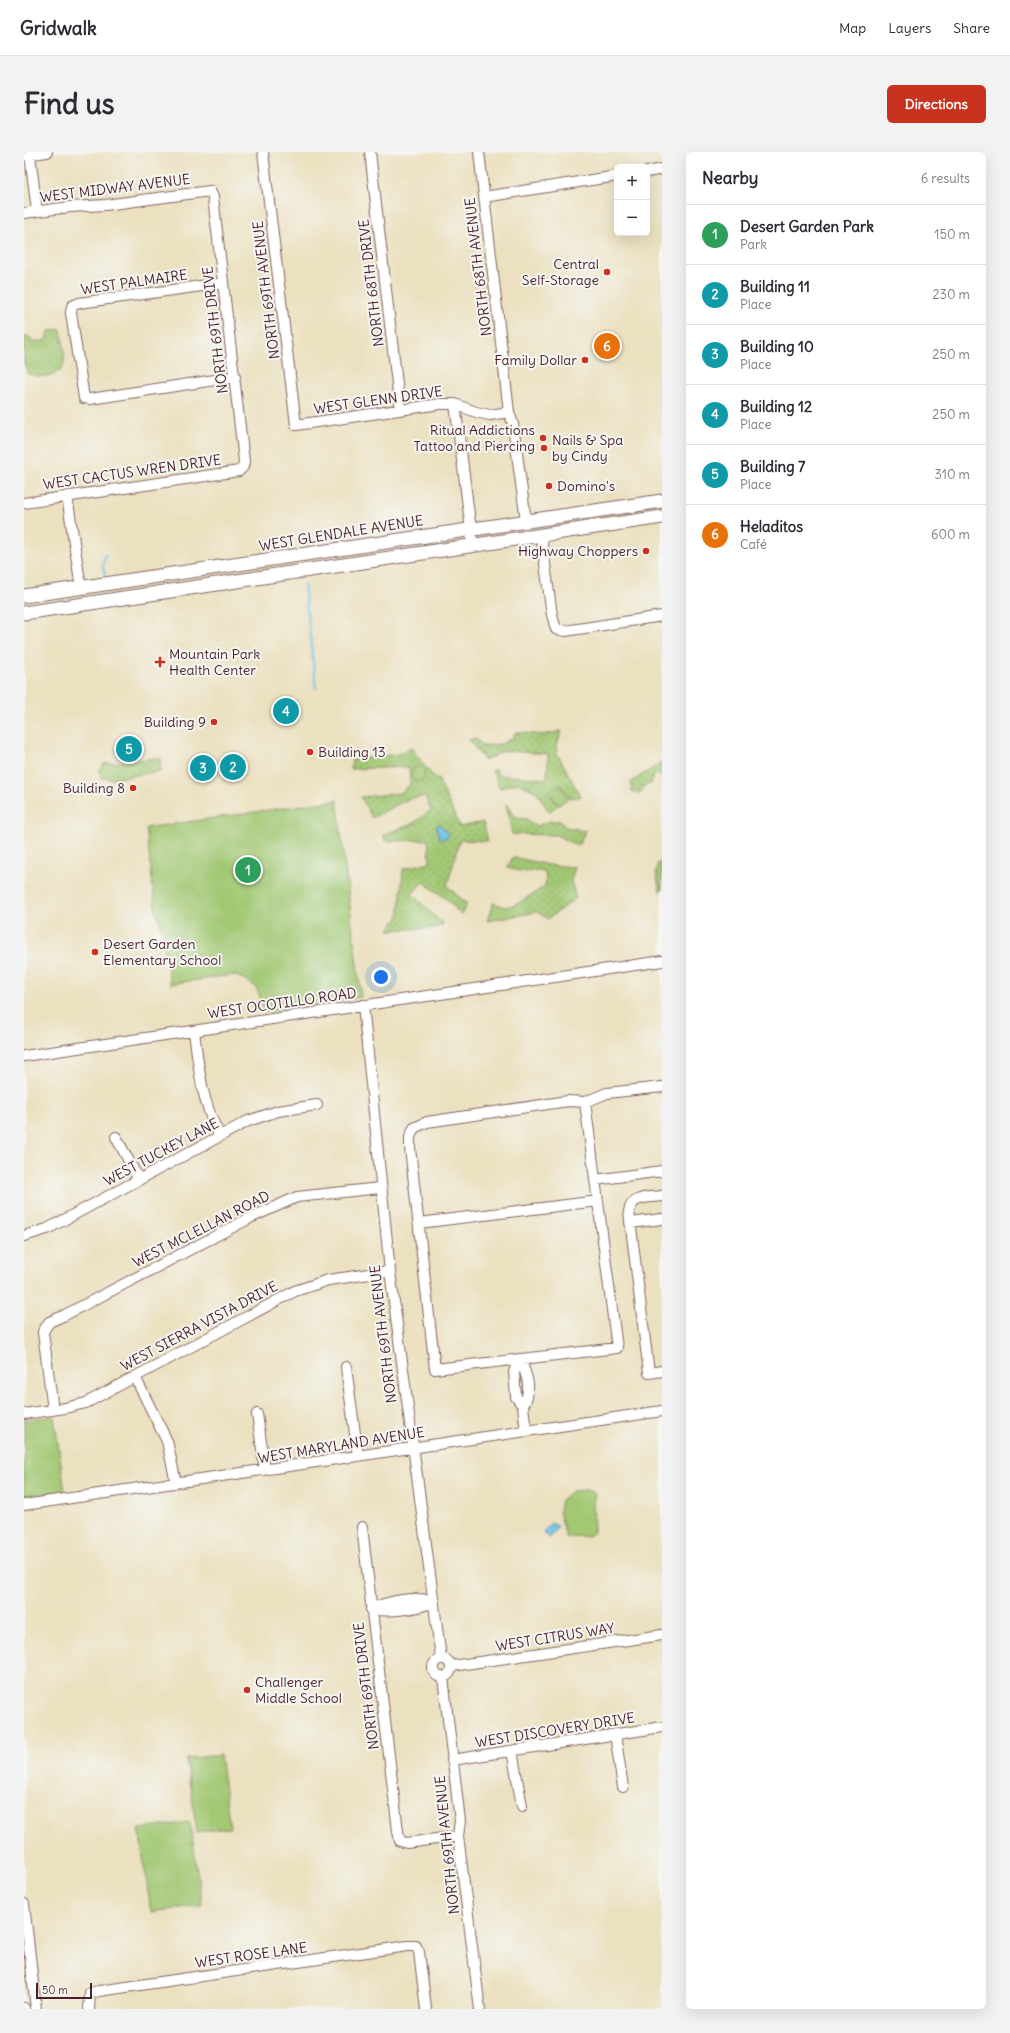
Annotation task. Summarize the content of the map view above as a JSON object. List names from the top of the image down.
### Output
{
  "streets": {
    "main road": ["WEST GLENDALE AVENUE"],
    "street": [
      "WEST MIDWAY AVENUE",
      "NORTH 68TH AVENUE",
      "WEST PALMAIRE",
      "NORTH 68TH DRIVE",
      "NORTH 69TH AVENUE",
      "NORTH 69TH DRIVE",
      "WEST GLENN DRIVE",
      "WEST CACTUS WREN DRIVE",
      "WEST OCOTILLO ROAD",
      "WEST TUCKEY LANE",
      "WEST MCLELLAN ROAD",
      "WEST SIERRA VISTA DRIVE",
      "WEST MARYLAND AVENUE",
      "WEST CITRUS WAY",
      "WEST DISCOVERY DRIVE",
      "WEST ROSE LANE"
    ]
  },
  "crossings": [
    ["WEST MIDWAY AVENUE", "NORTH 69TH DRIVE"],
    ["NORTH 68TH AVENUE", "WEST GLENN DRIVE"],
    ["NORTH 68TH AVENUE", "WEST GLENDALE AVENUE"],
    ["WEST PALMAIRE", "NORTH 69TH DRIVE"],
    ["NORTH 68TH DRIVE", "WEST GLENN DRIVE"],
    ["NORTH 69TH AVENUE", "NORTH 69TH DRIVE"],
    ["NORTH 69TH AVENUE", "WEST GLENN DRIVE"],
    ["NORTH 69TH AVENUE", "WEST OCOTILLO ROAD"],
    ["NORTH 69TH AVENUE", "WEST MCLELLAN ROAD"],
    ["NORTH 69TH AVENUE", "WEST SIERRA VISTA DRIVE"],
    ["NORTH 69TH AVENUE", "WEST MARYLAND AVENUE"],
    ["NORTH 69TH AVENUE", "WEST CITRUS WAY"],
    ["NORTH 69TH AVENUE", "WEST DISCOVERY DRIVE"],
    ["NORTH 69TH DRIVE", "WEST CACTUS WREN DRIVE"],
    ["WEST MCLELLAN ROAD", "WEST SIERRA VISTA DRIVE"]
  ],
  "places": {
    "other": [
      "Central Self-Storage",
      "Family Dollar",
      "Ritual Addictions Tattoo and Piercing",
      "Nails & Spa by Cindy",
      "Domino's",
      "Highway Choppers",
      "Building 9",
      "Building 13",
      "Building 8",
      "Desert Garden Elementary School",
      "Challenger Middle School"
    ],
    "health": ["Mountain Park Health Center"]
  },
  "scale_bar": "50 m",
  "page": {
    "header": "Gridwalk",
    "nav": ["Map", "Layers", "Share"],
    "buttons": "Directions",
    "title": "Find us",
    "heading": ["Nearby", "6 results"],
    "map_buttons": ["+", "−"],
    "list": [
      {
        "mark": "1",
        "name": "Desert Garden Park",
        "note": "Park",
        "value": "150 m"
      },
      {
        "mark": "2",
        "name": "Building 11",
        "note": "Place",
        "value": "230 m"
      },
      {
        "mark": "3",
        "name": "Building 10",
        "note": "Place",
        "value": "250 m"
      },
      {
        "mark": "4",
        "name": "Building 12",
        "note": "Place",
        "value": "250 m"
      },
      {
        "mark": "5",
        "name": "Building 7",
        "note": "Place",
        "value": "310 m"
      },
      {
        "mark": "6",
        "name": "Heladitos",
        "note": "Café",
        "value": "600 m"
      }
    ],
    "pins": [
      "6",
      "4",
      "5",
      "2",
      "3",
      "1"
    ],
    "scale": "50 m"
  }
}
